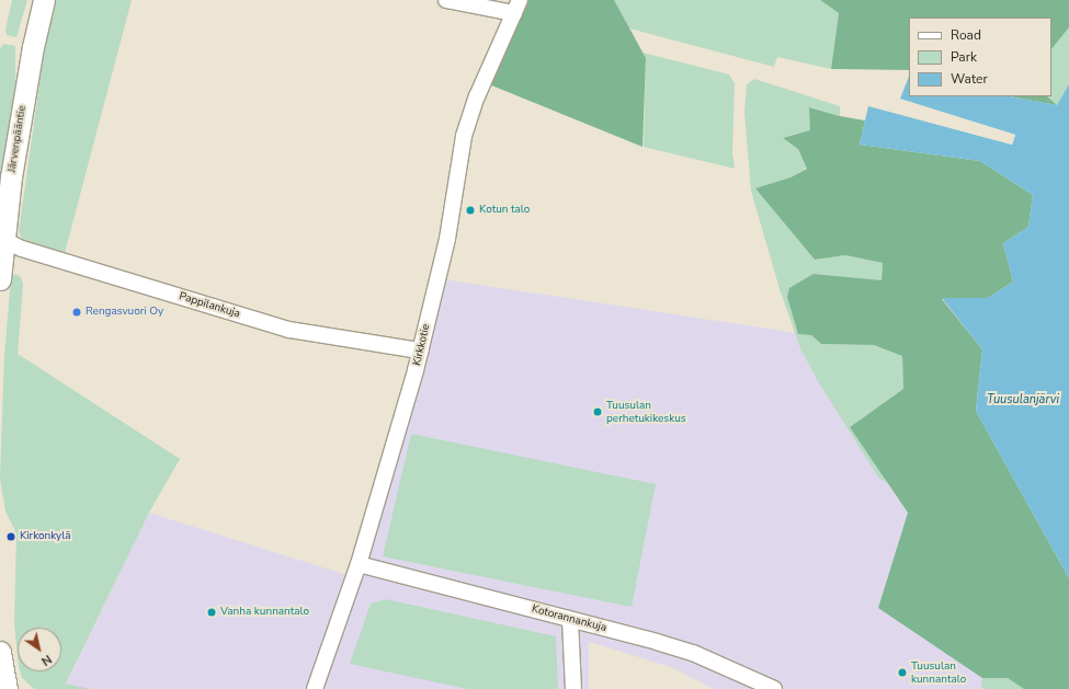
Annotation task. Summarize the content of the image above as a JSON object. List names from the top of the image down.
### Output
{
  "streets": {
    "main road": ["Järvenpääntie"],
    "street": ["Pappilankuja", "Kirkkotie", "Kotorannankuja"]
  },
  "crossings": [
    ["Järvenpääntie", "Pappilankuja"],
    ["Pappilankuja", "Kirkkotie"],
    ["Kirkkotie", "Kotorannankuja"]
  ],
  "water": ["Tuusulanjärvi"],
  "places": [
    "Kotun talo",
    "Rengasvuori Oy",
    "Tuusulan perhetukikeskus",
    "Kirkonkylä",
    "Vanha kunnantalo",
    "Tuusulan kunnantalo"
  ],
  "legend": ["Road", "Park", "Water"],
  "north": "bottom right"
}
